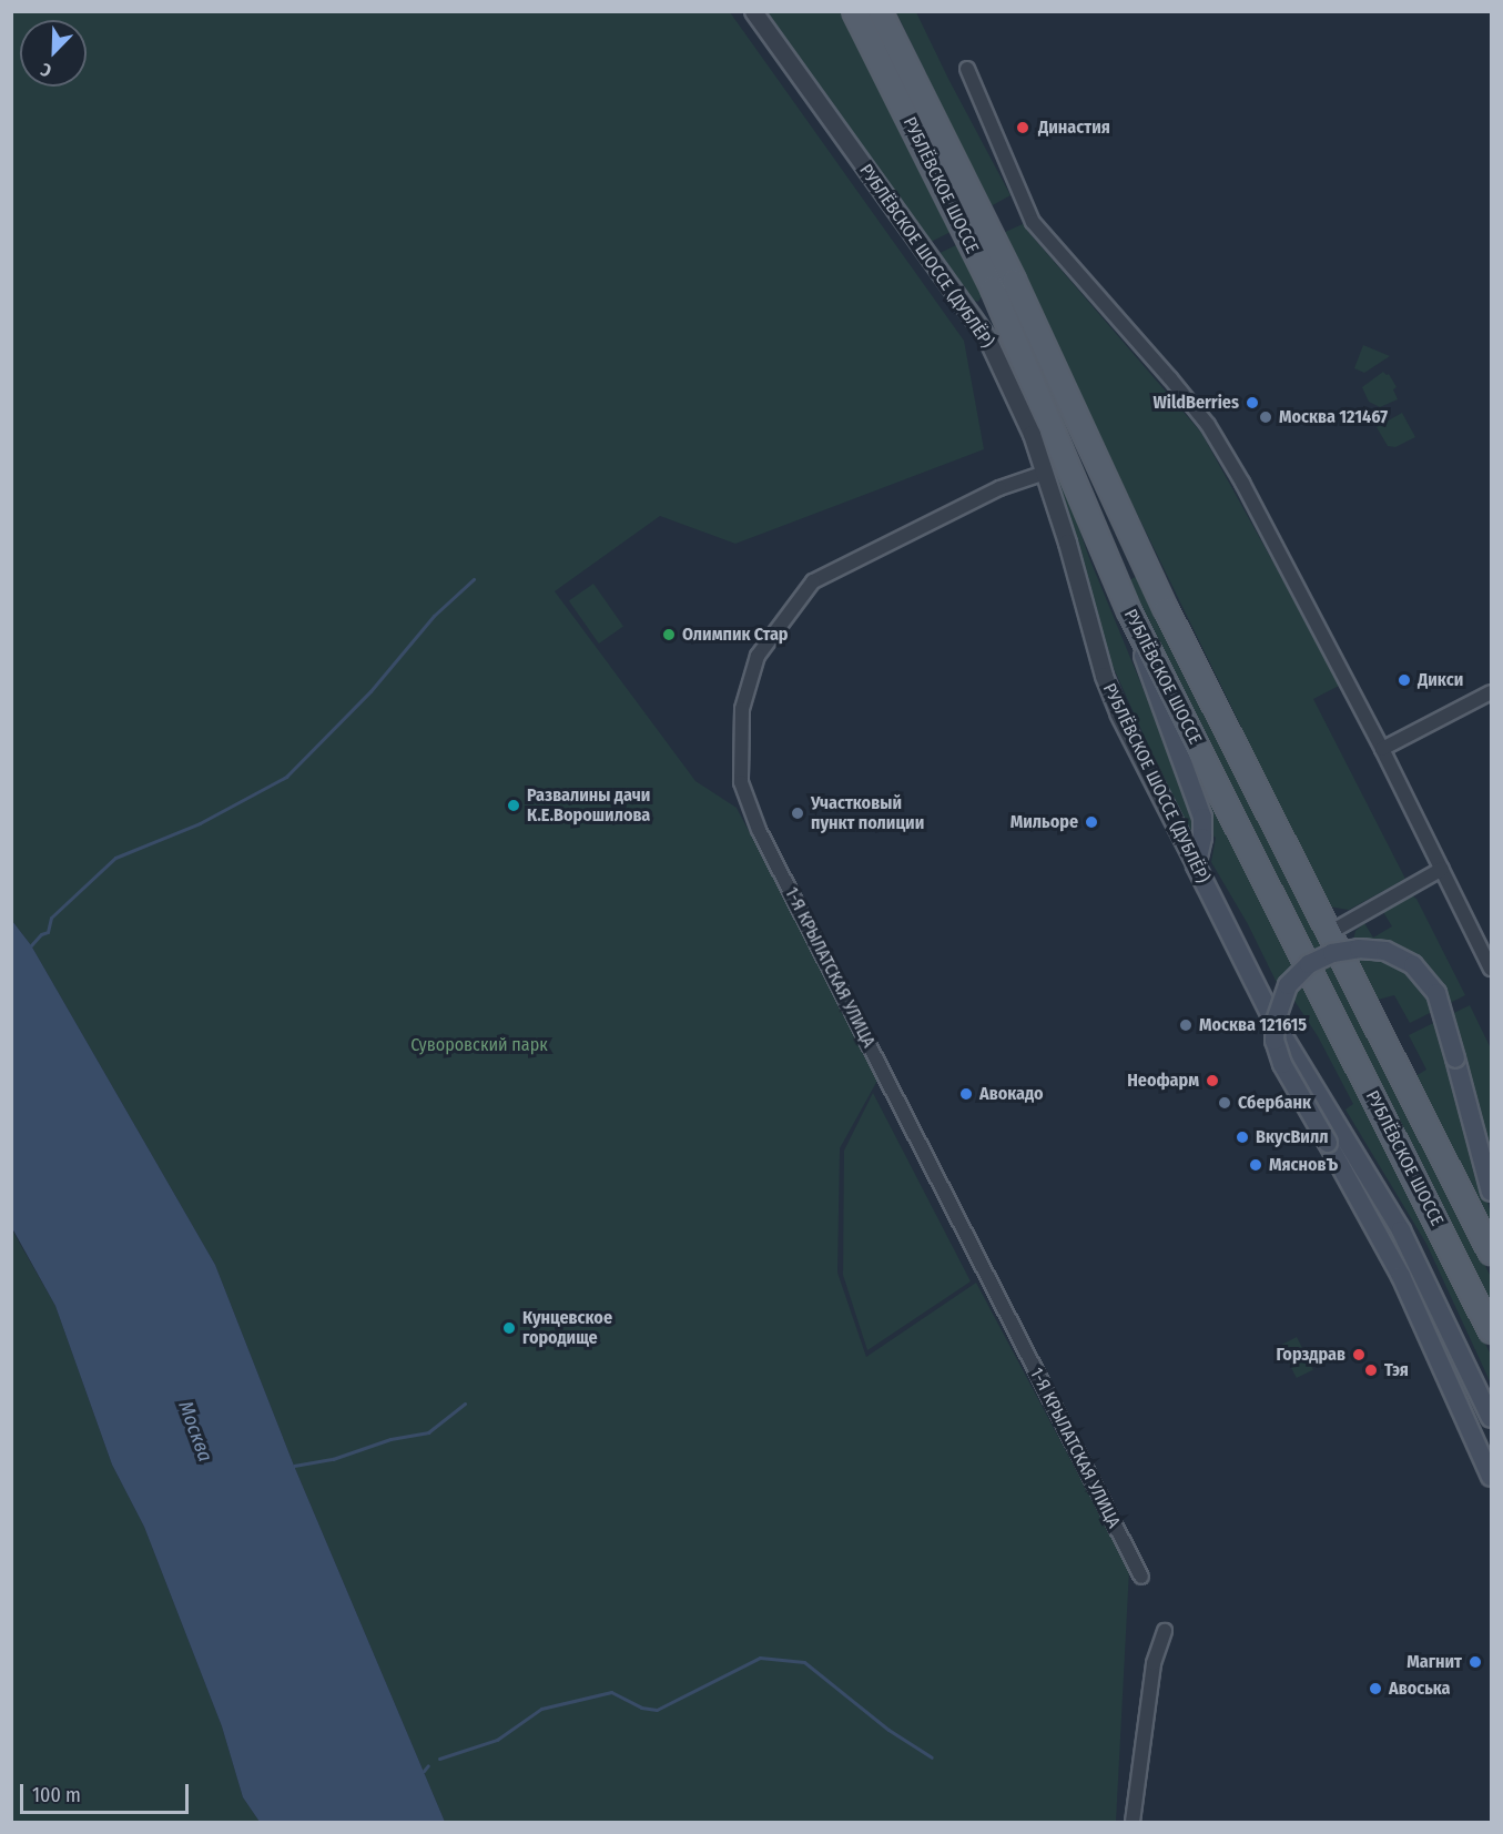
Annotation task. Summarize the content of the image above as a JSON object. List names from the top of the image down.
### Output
{
  "streets": {
    "main road": ["РУБЛЁВСКОЕ ШОССЕ", "РУБЛЁВСКОЕ ШОССЕ (ДУБЛЁР)"],
    "street": ["1-Я КРЫЛАТСКАЯ УЛИЦА"]
  },
  "crossings": [
    ["РУБЛЁВСКОЕ ШОССЕ (ДУБЛЁР)", "1-Я КРЫЛАТСКАЯ УЛИЦА"]
  ],
  "water": ["Москва"],
  "parks": ["Суворовский парк"],
  "places": [
    "Династия",
    "WildBerries",
    "Москва 121467",
    "Олимпик Стар",
    "Дикси",
    "Развалины дачи К.Е.Ворошилова",
    "Участковый пункт полиции",
    "Мильоре",
    "Москва 121615",
    "Неофарм",
    "Авокадо",
    "Сбербанк",
    "ВкусВилл",
    "МясновЪ",
    "Кунцевское городище",
    "Горздрав",
    "Тэя",
    "Магнит",
    "Авоська"
  ],
  "scale_bar": "100 m",
  "north": "bottom left"
}
